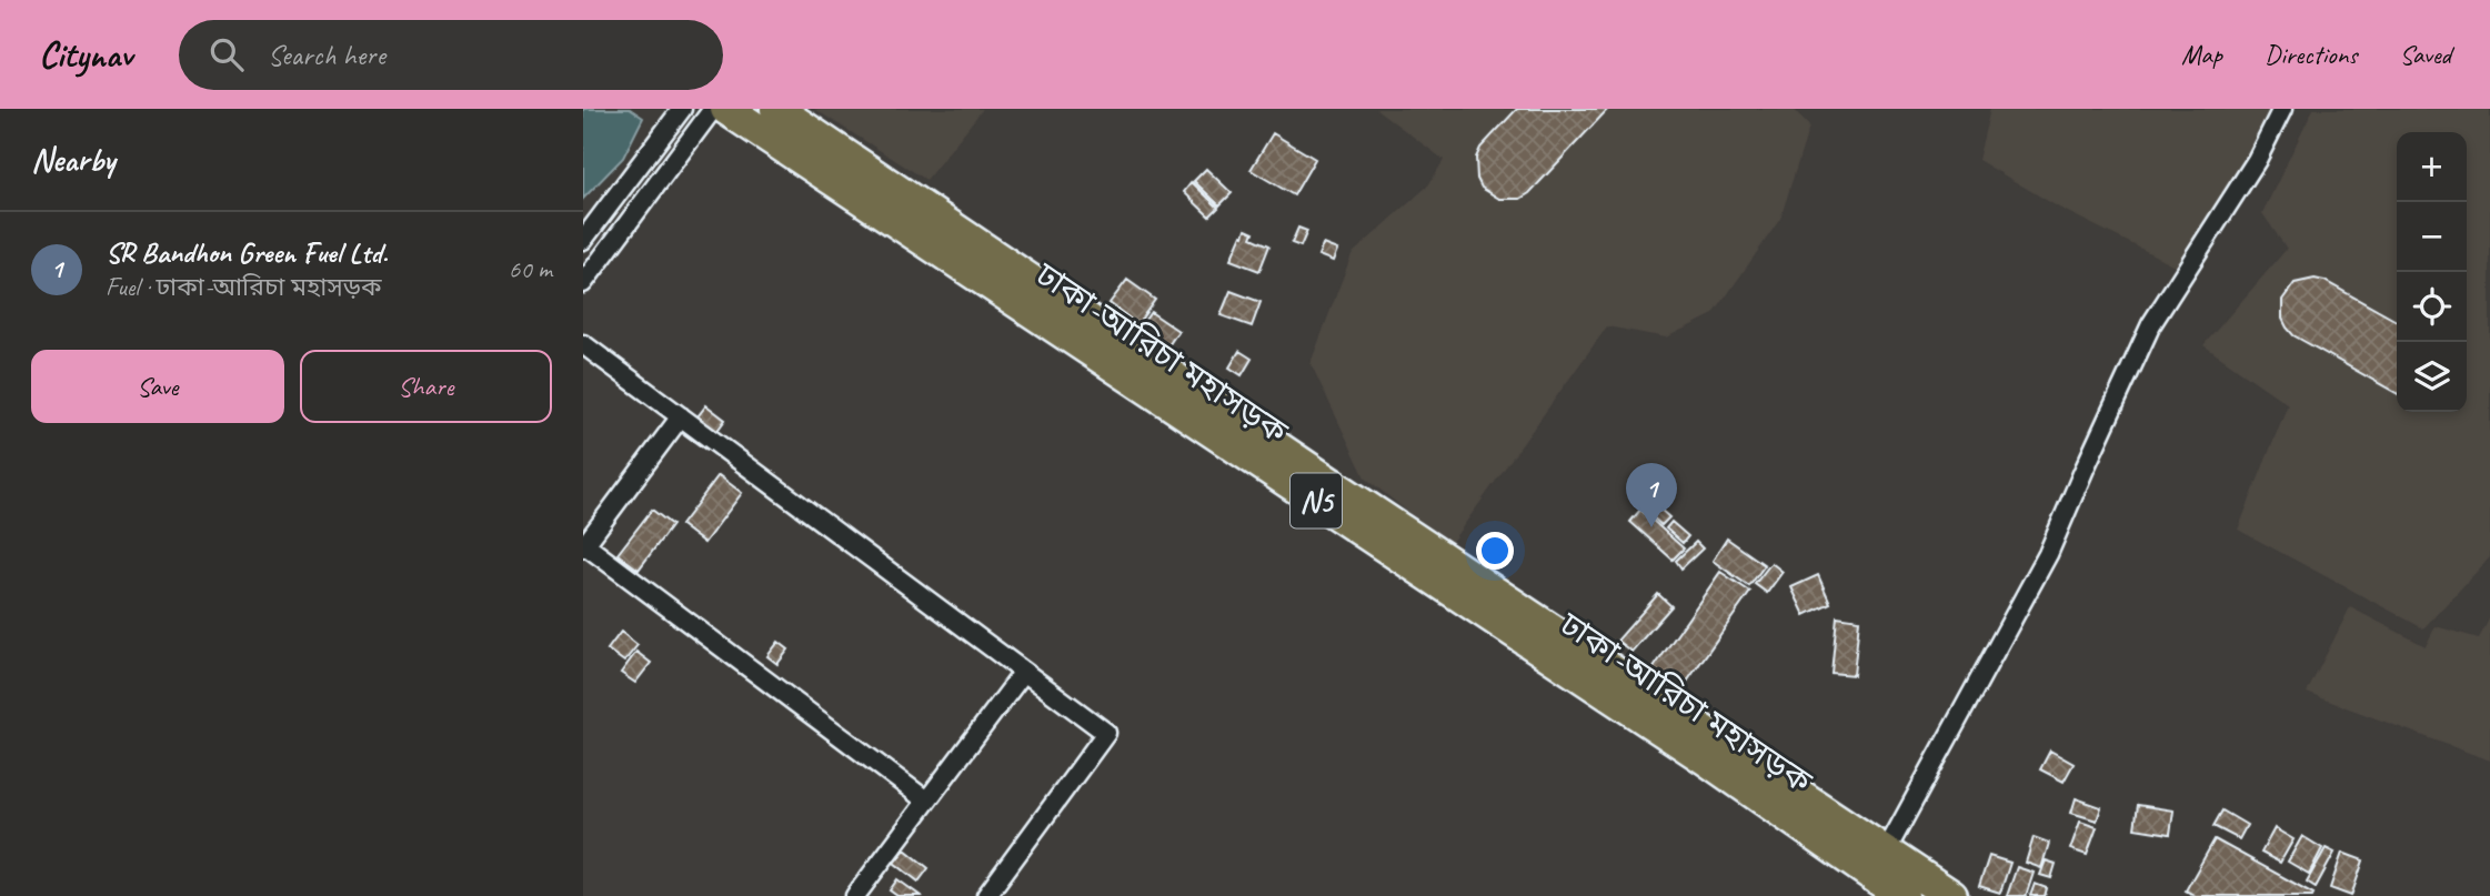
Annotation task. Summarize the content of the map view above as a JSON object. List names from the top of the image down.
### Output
{
  "streets": {
    "highway": ["ঢাকা-আরিচা মহাসড়ক", "N5"]
  },
  "page": {
    "header": "Citynav",
    "search": "Search here",
    "nav": ["Map", "Directions", "Saved"],
    "heading": "Nearby",
    "map_buttons": ["+", "−"],
    "list": [
      {
        "mark": "1",
        "name": "SR Bandhon Green Fuel Ltd.",
        "note": "Fuel · ঢাকা-আরিচা মহাসড়ক",
        "value": "60 m"
      }
    ],
    "buttons": ["Save", "Share"],
    "pins": "1"
  }
}
